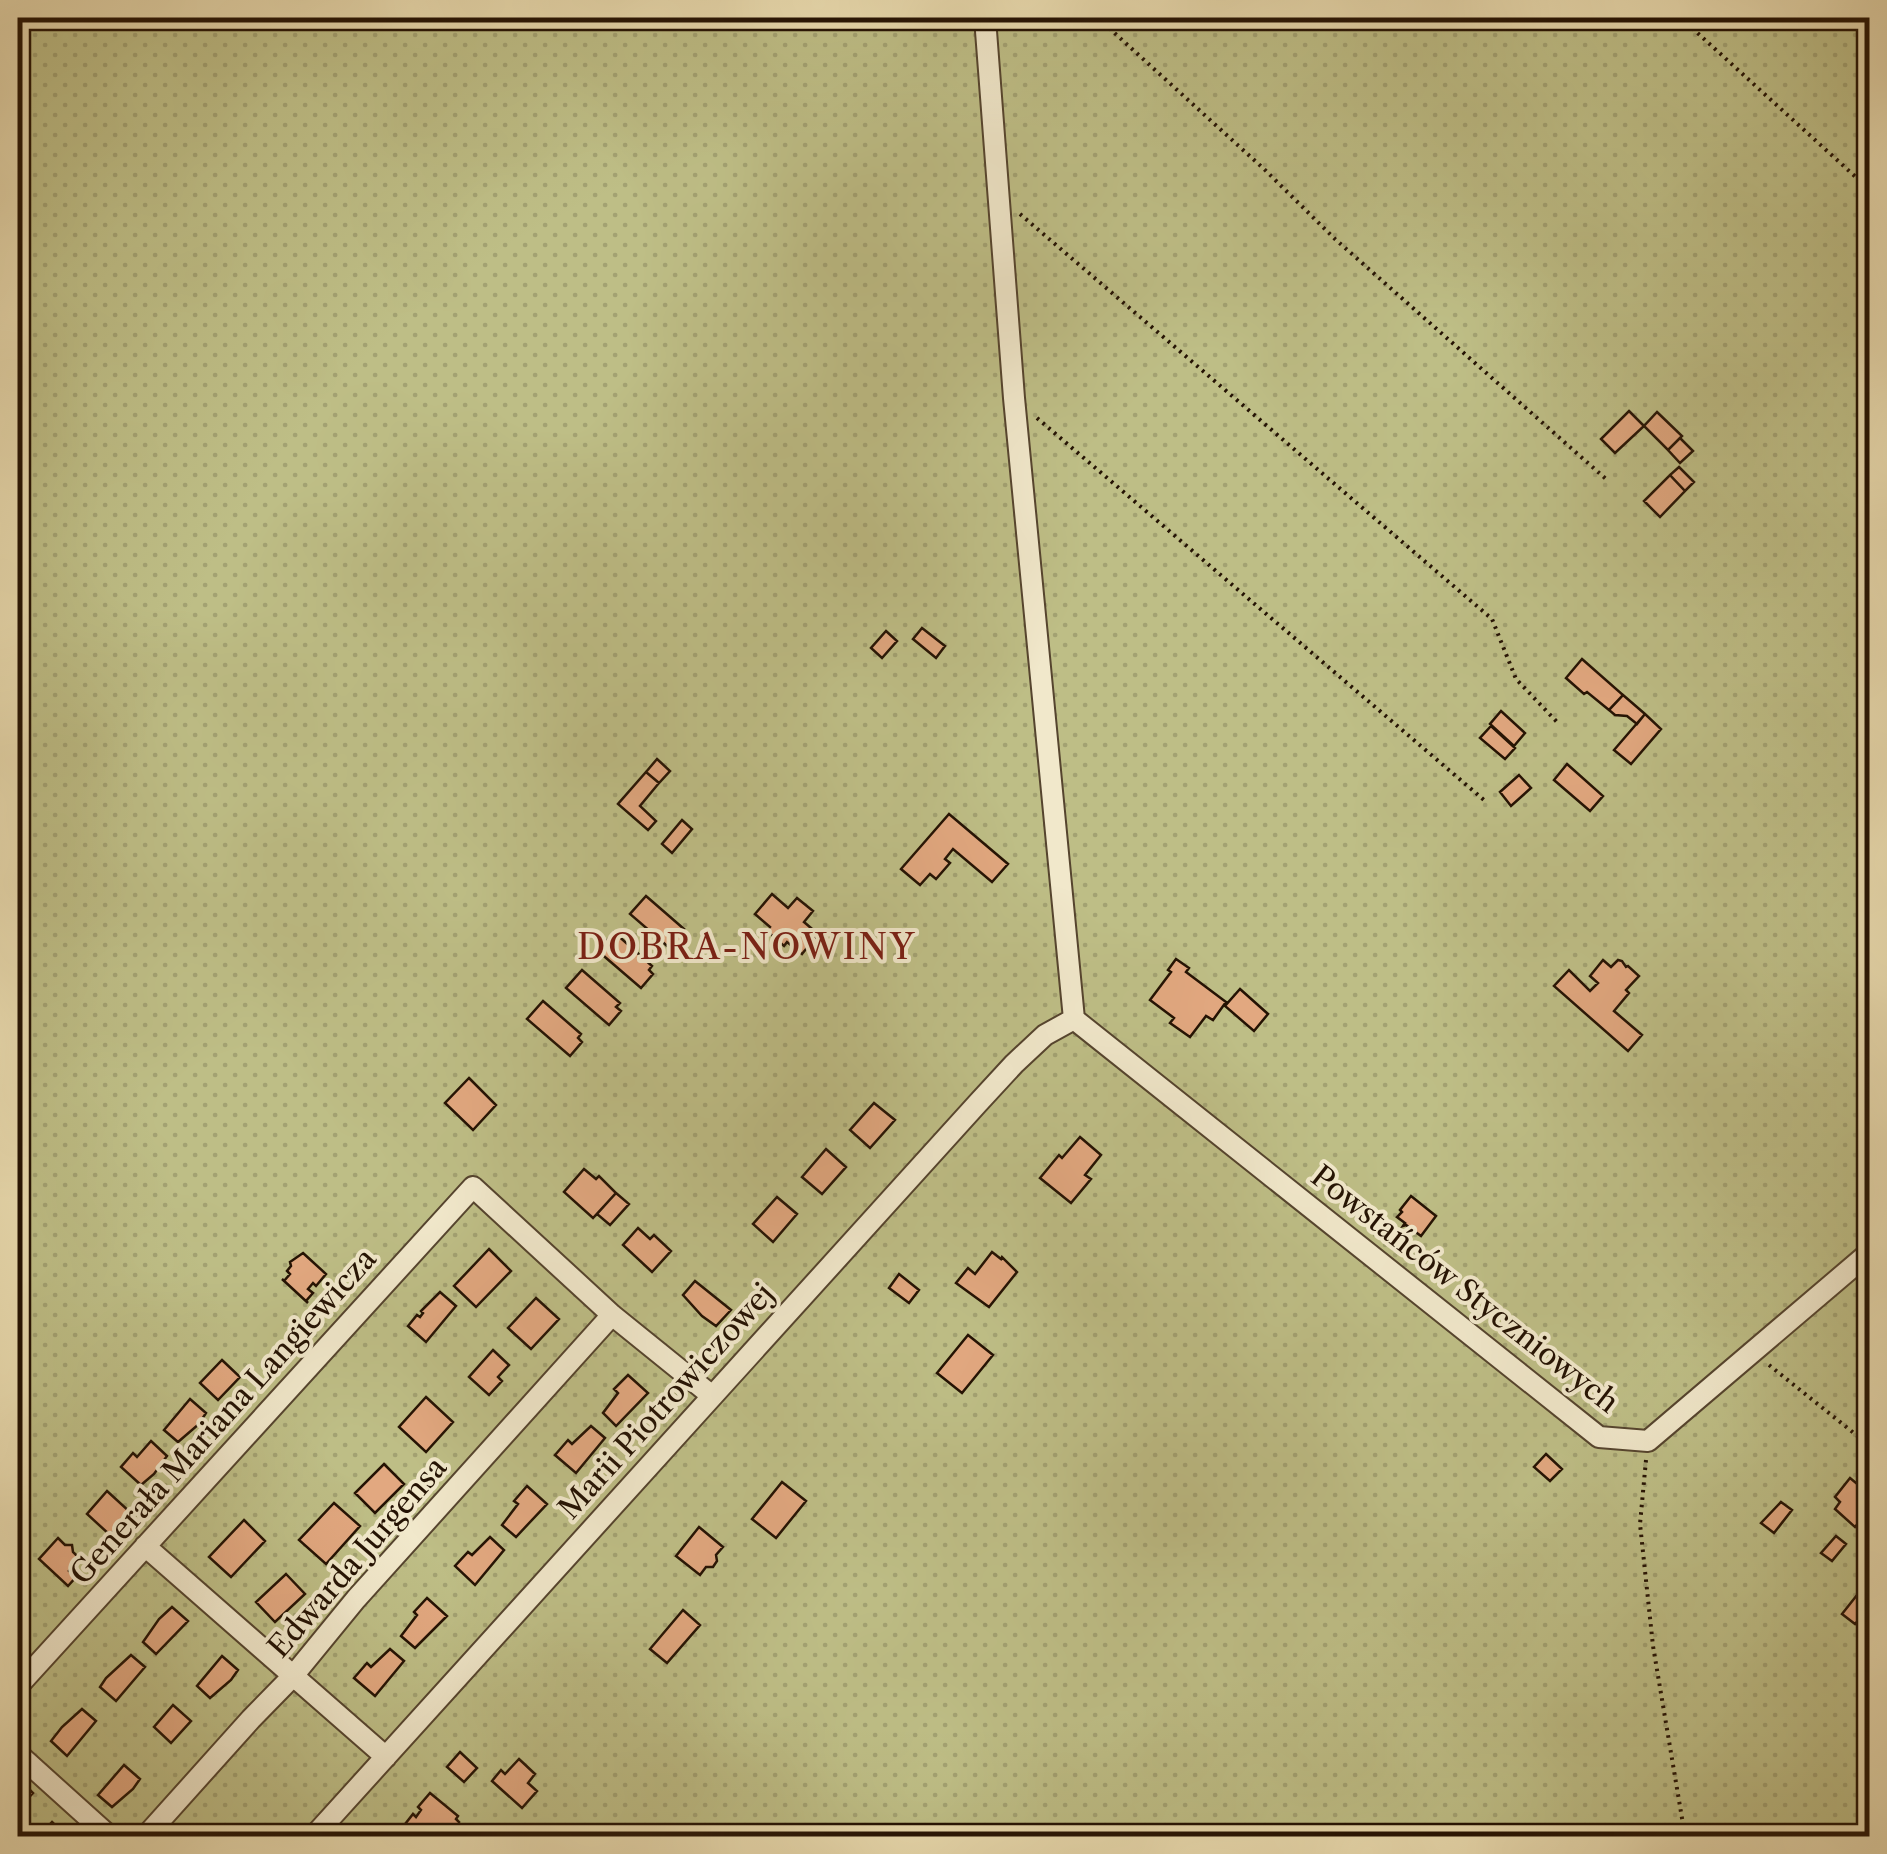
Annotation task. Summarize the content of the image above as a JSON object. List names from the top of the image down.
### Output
{
  "streets": {
    "street": [
      "Powstańców Styczniowych",
      "Marii Piotrowiczowej",
      "Generała Mariana Langiewicza",
      "Edwarda Jurgensa"
    ]
  },
  "crossings": [
    ["Powstańców Styczniowych", "Marii Piotrowiczowej"],
    ["Generała Mariana Langiewicza", "Edwarda Jurgensa"]
  ],
  "districts": ["DOBRA-NOWINY"]
}
